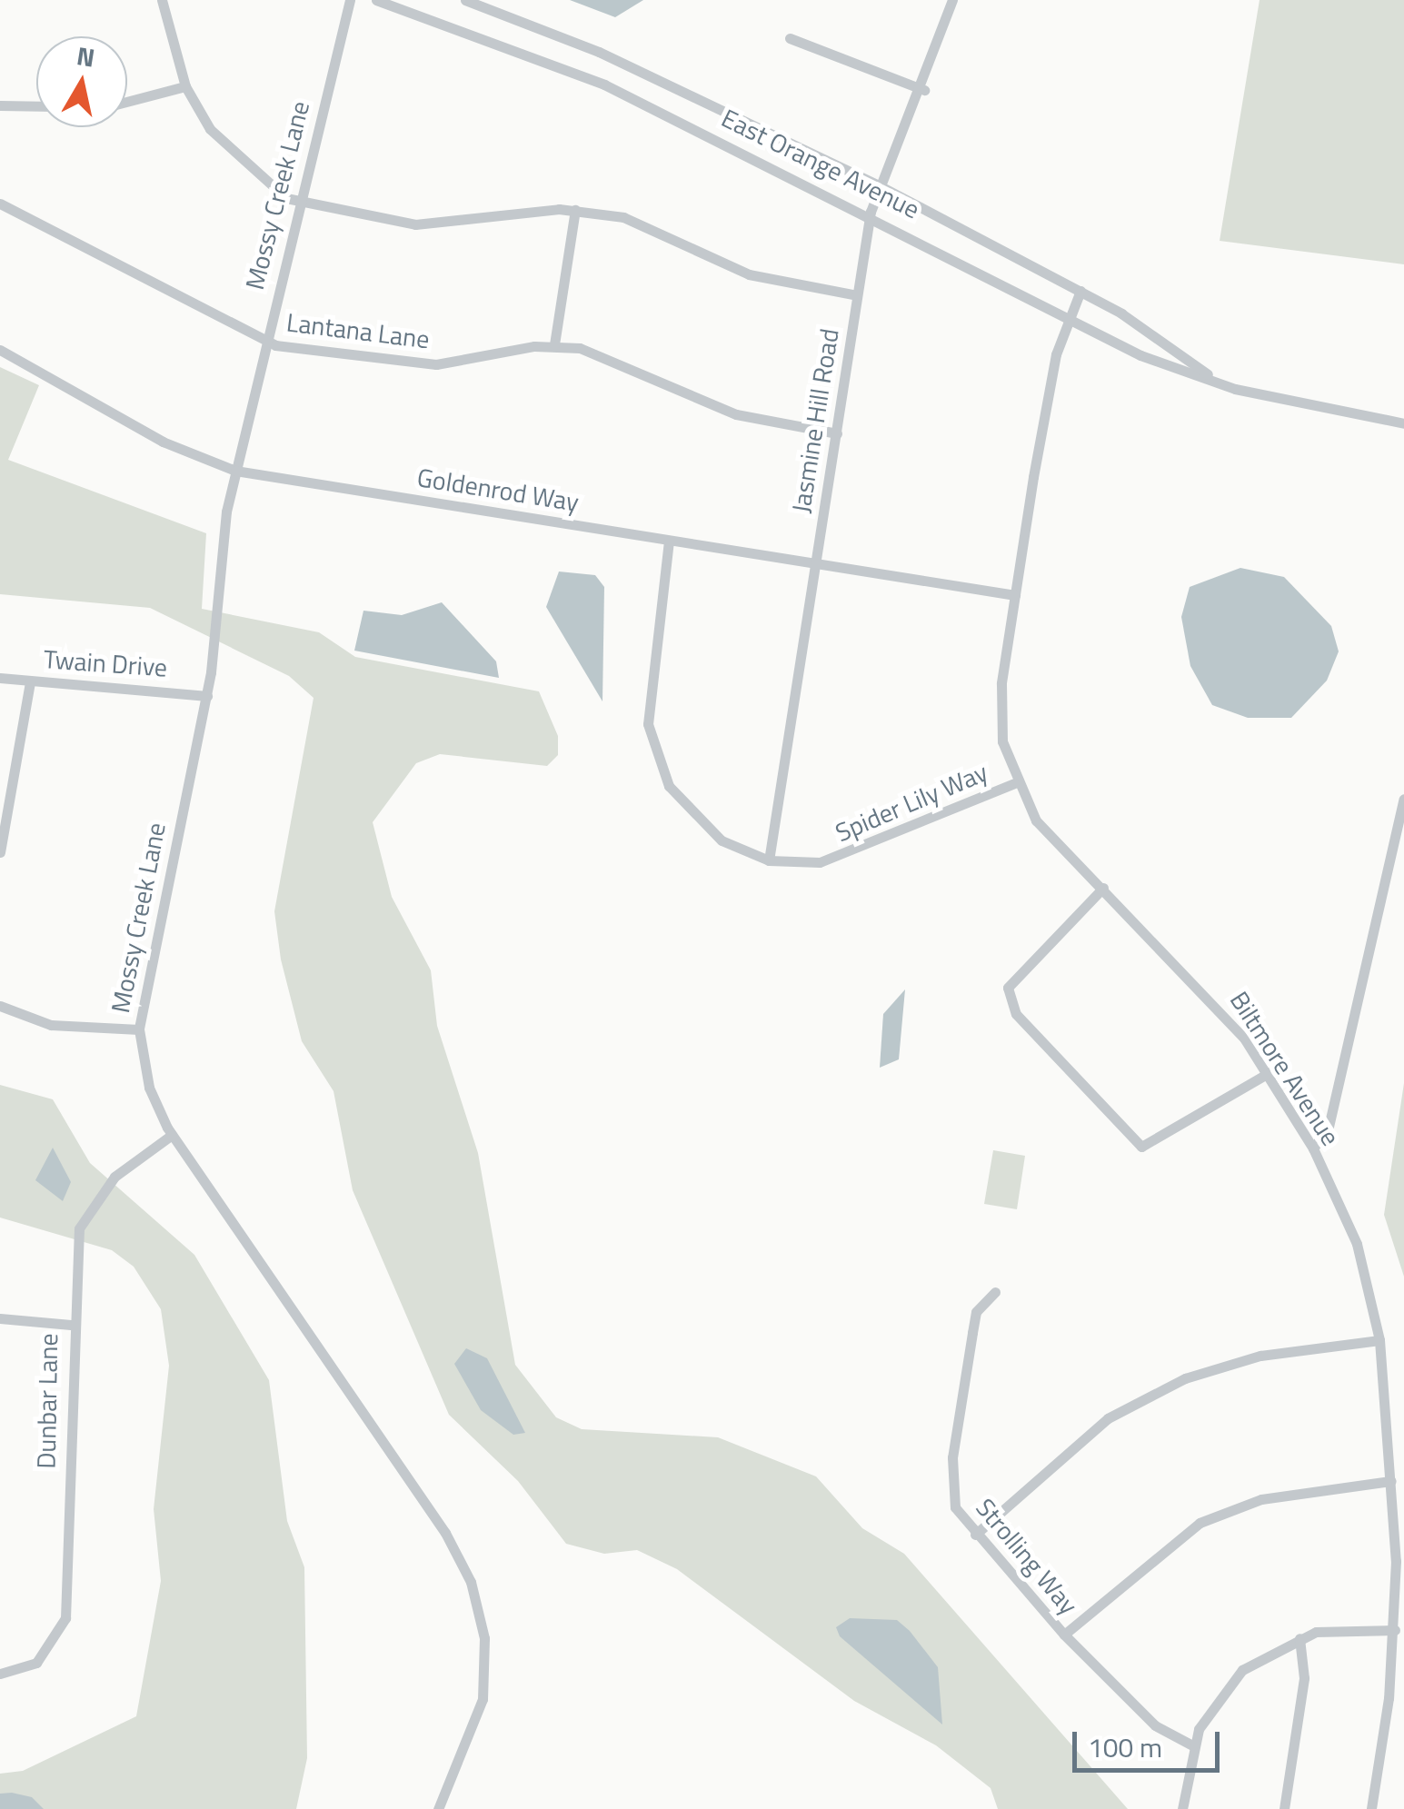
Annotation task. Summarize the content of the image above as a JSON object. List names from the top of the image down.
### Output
{
  "streets": {
    "street": [
      "East Orange Avenue",
      "Mossy Creek Lane",
      "Lantana Lane",
      "Jasmine Hill Road",
      "Goldenrod Way",
      "Twain Drive",
      "Spider Lily Way",
      "Biltmore Avenue",
      "Dunbar Lane",
      "Strolling Way"
    ]
  },
  "crossings": [
    ["East Orange Avenue", "Jasmine Hill Road"],
    ["East Orange Avenue", "Biltmore Avenue"],
    ["Mossy Creek Lane", "Lantana Lane"],
    ["Mossy Creek Lane", "Goldenrod Way"],
    ["Mossy Creek Lane", "Twain Drive"],
    ["Mossy Creek Lane", "Dunbar Lane"],
    ["Lantana Lane", "Jasmine Hill Road"],
    ["Jasmine Hill Road", "Goldenrod Way"],
    ["Jasmine Hill Road", "Spider Lily Way"],
    ["Goldenrod Way", "Spider Lily Way"],
    ["Goldenrod Way", "Biltmore Avenue"],
    ["Spider Lily Way", "Biltmore Avenue"]
  ],
  "scale_bar": "100 m",
  "north": "top"
}
